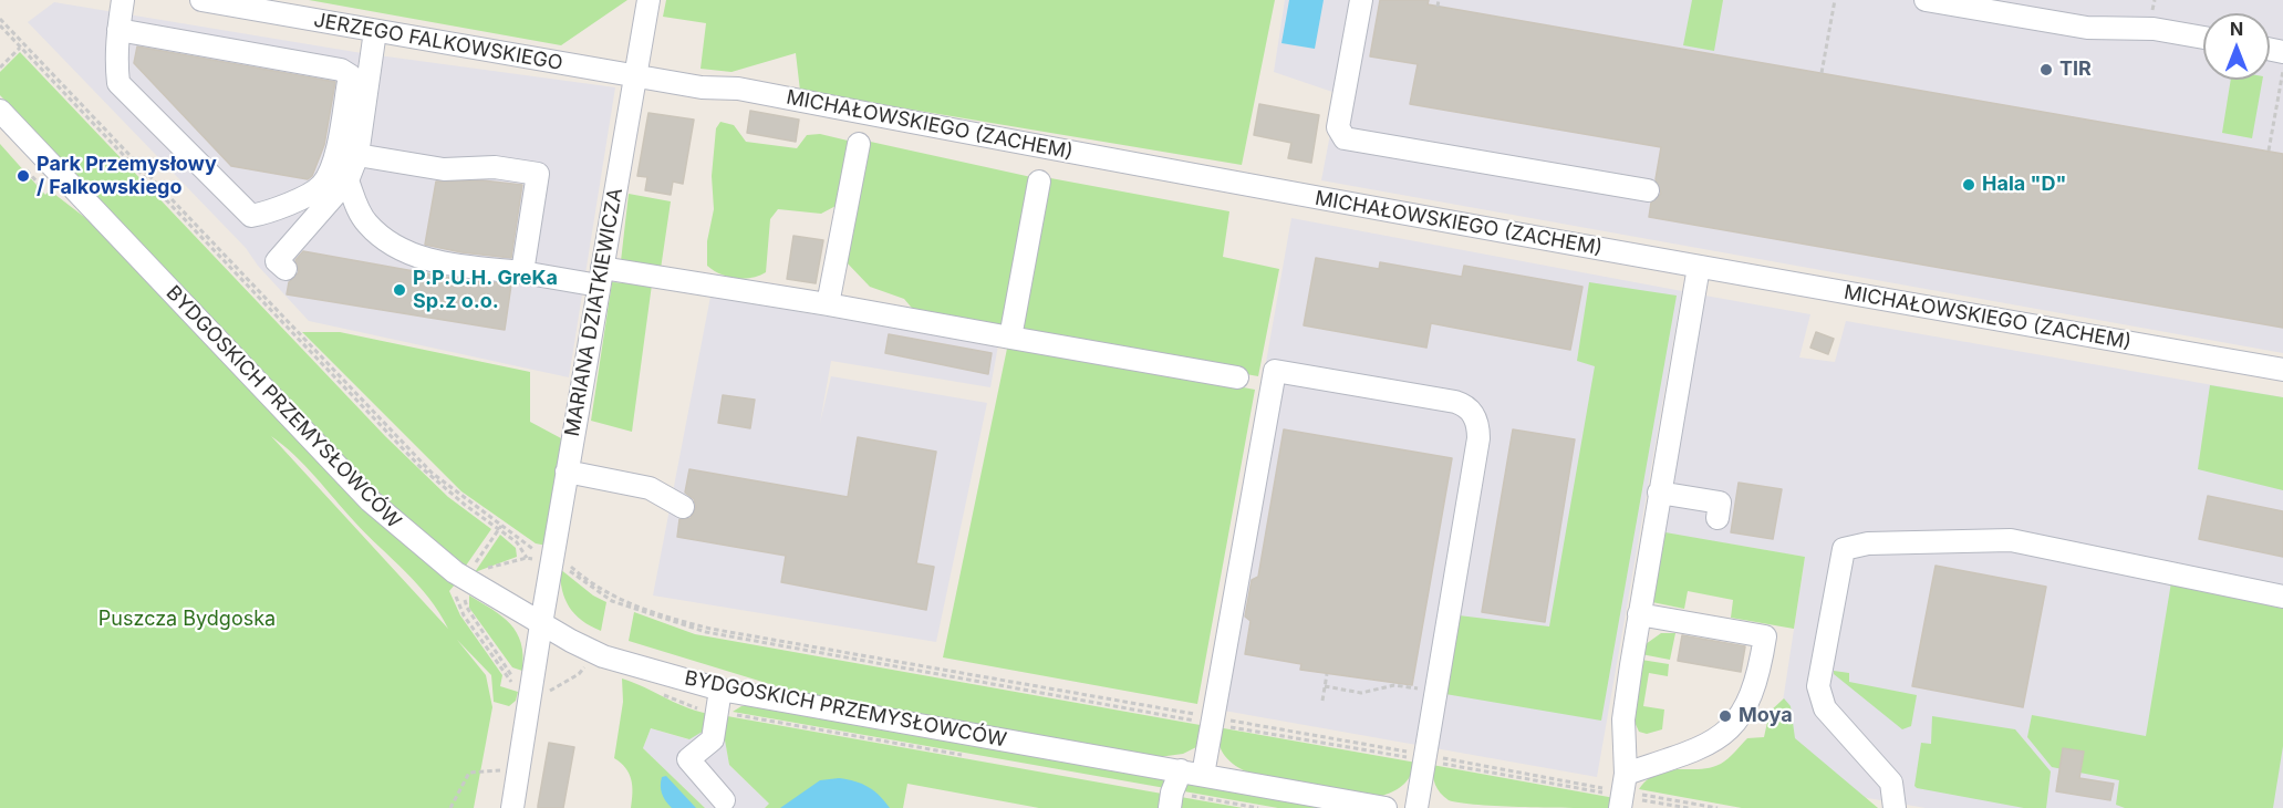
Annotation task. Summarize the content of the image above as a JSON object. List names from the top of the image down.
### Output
{
  "streets": {
    "street": [
      "JERZEGO FALKOWSKIEGO",
      "MICHAŁOWSKIEGO (ZACHEM)",
      "MARIANA DZIATKIEWICZA",
      "BYDGOSKICH PRZEMYSŁOWCÓW"
    ]
  },
  "crossings": [
    ["JERZEGO FALKOWSKIEGO", "MICHAŁOWSKIEGO (ZACHEM)"],
    ["JERZEGO FALKOWSKIEGO", "MARIANA DZIATKIEWICZA"],
    ["MICHAŁOWSKIEGO (ZACHEM)", "MARIANA DZIATKIEWICZA"],
    ["MARIANA DZIATKIEWICZA", "BYDGOSKICH PRZEMYSŁOWCÓW"]
  ],
  "parks": ["Puszcza Bydgoska"],
  "places": [
    "TIR",
    "Park Przemysłowy / Falkowskiego",
    "Hala \"D\"",
    "P.P.U.H. GreKa Sp.z o.o.",
    "Moya"
  ],
  "north": "top"
}
